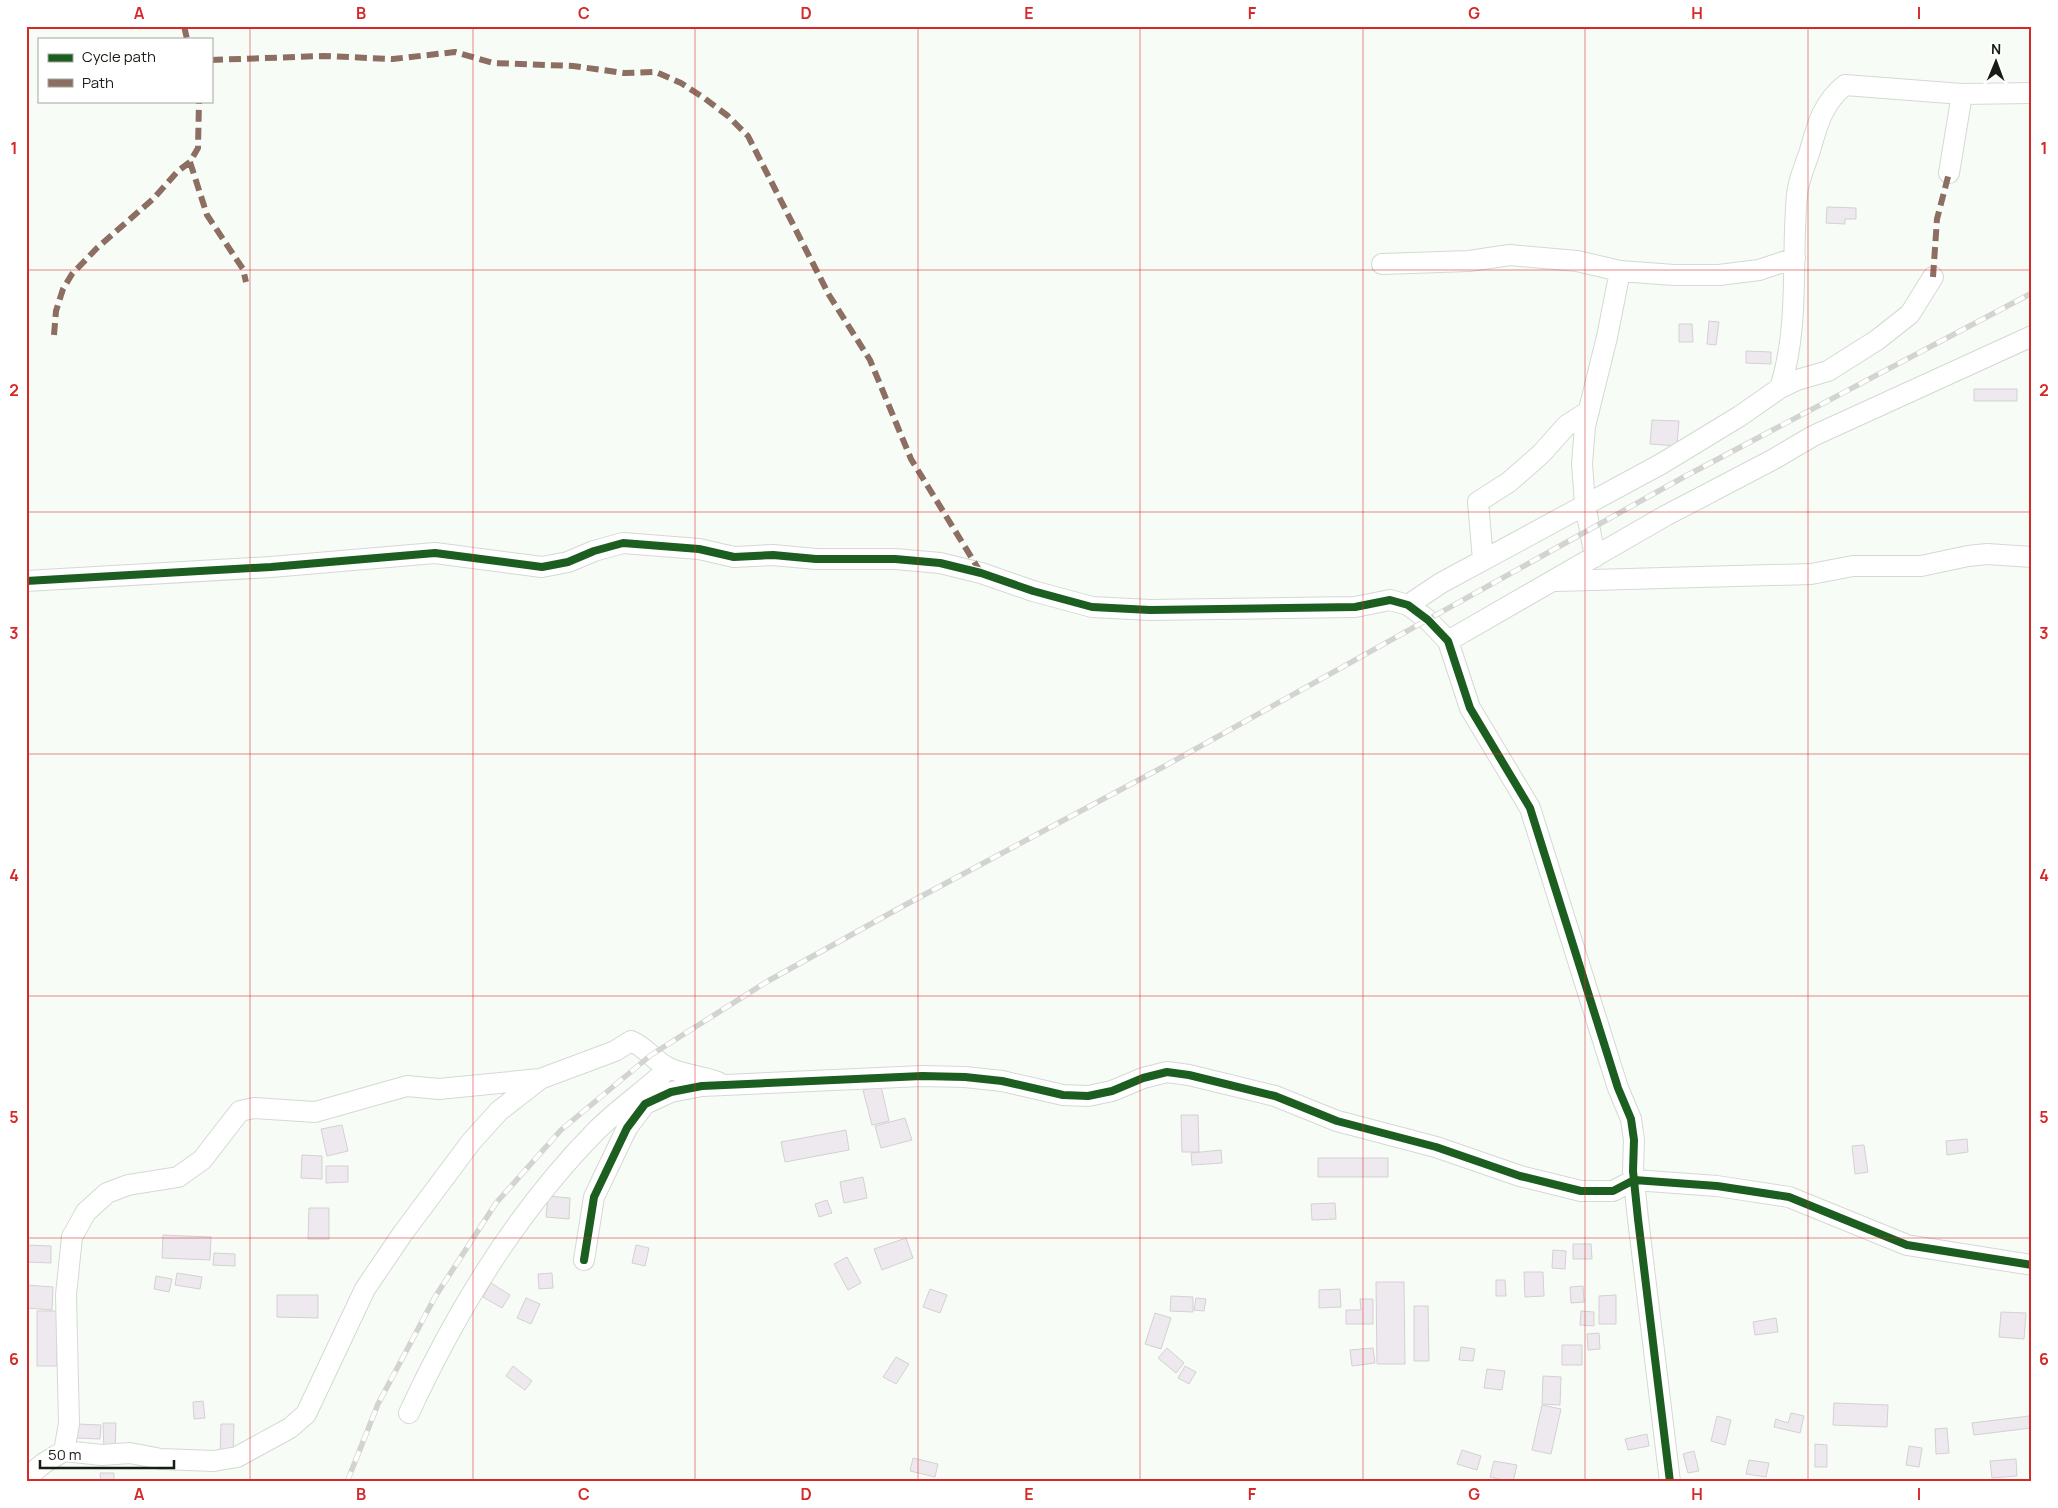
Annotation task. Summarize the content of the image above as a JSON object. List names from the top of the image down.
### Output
{
  "legend": ["Cycle path", "Path"],
  "scale_bar": "50 m",
  "north": "top",
  "grid": {
    "columns": [
      "A",
      "B",
      "C",
      "D",
      "E",
      "F",
      "G",
      "H",
      "I"
    ],
    "rows": [
      "1",
      "2",
      "3",
      "4",
      "5",
      "6"
    ]
  }
}
